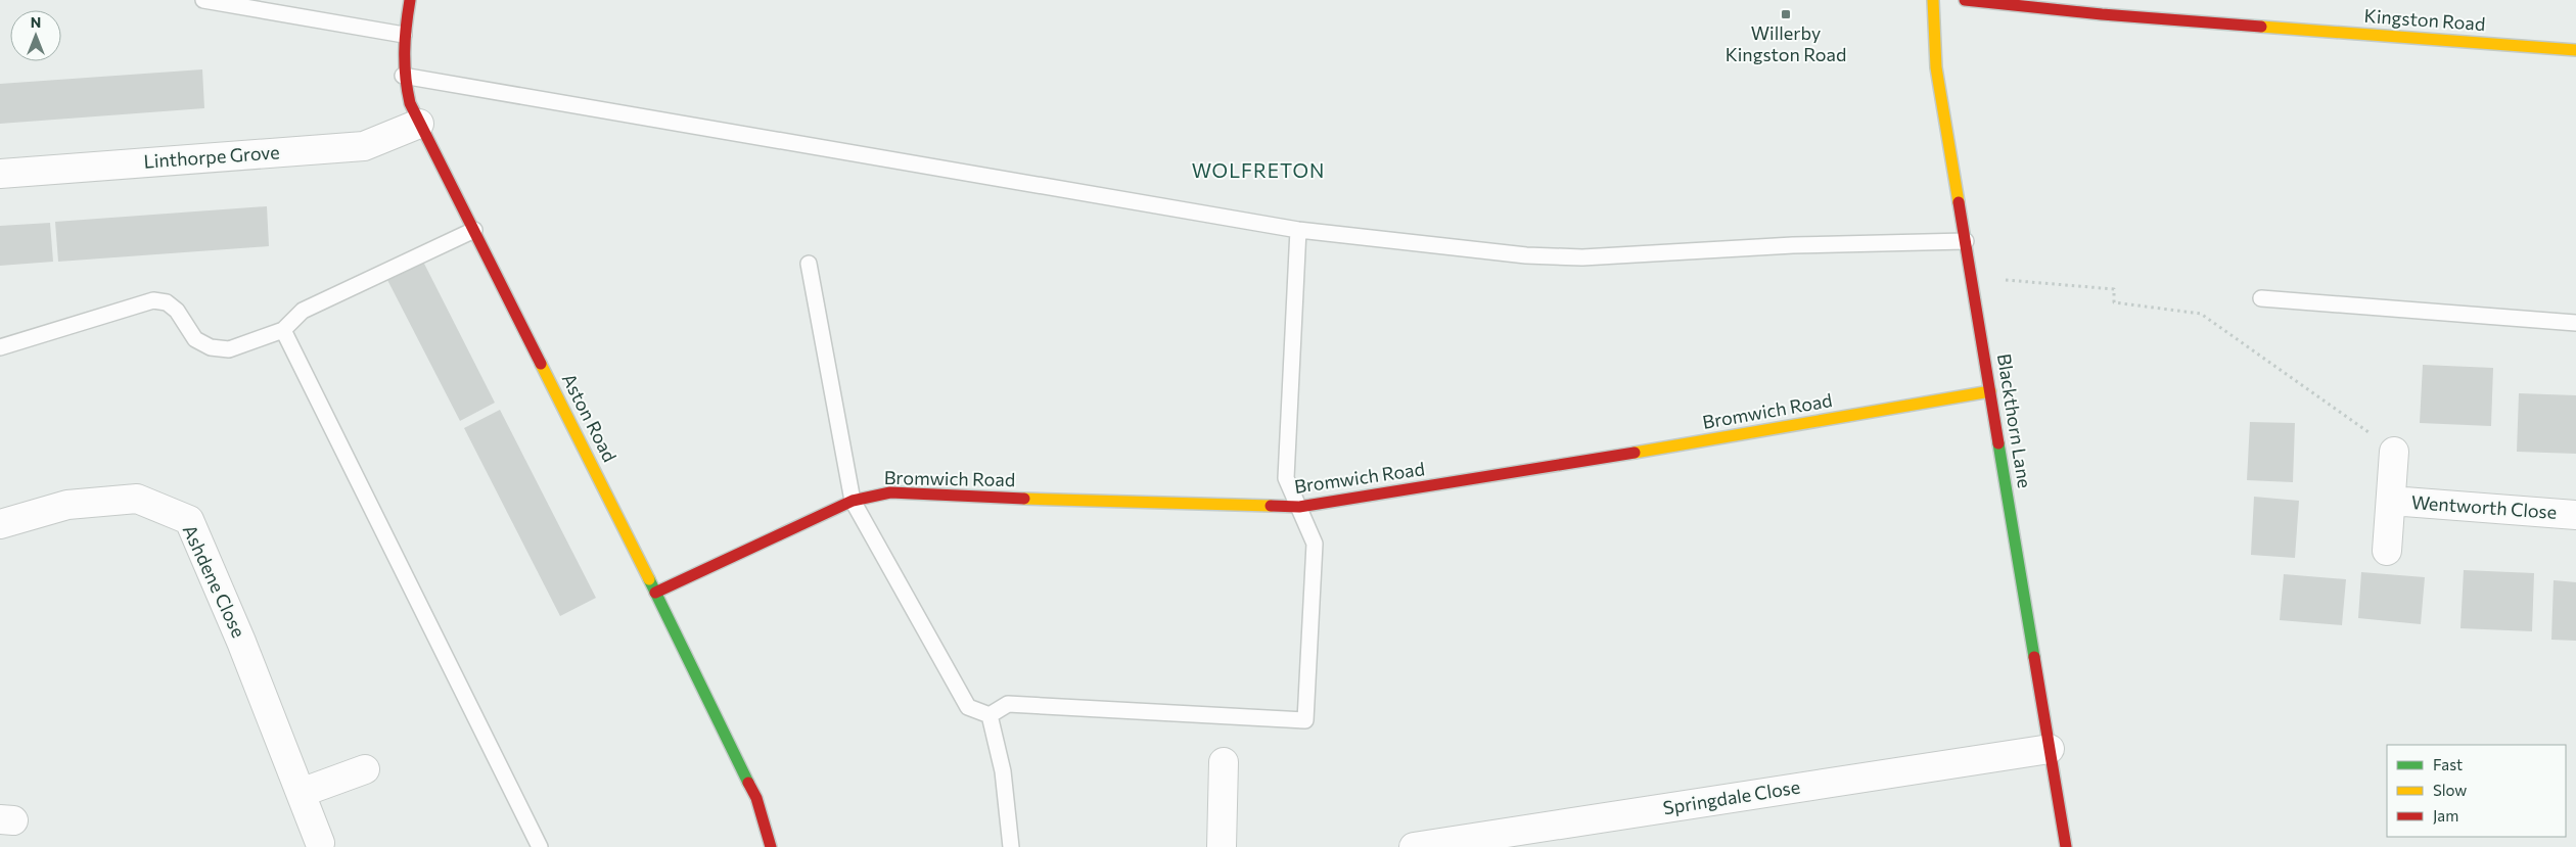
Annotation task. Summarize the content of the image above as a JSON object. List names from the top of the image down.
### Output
{
  "streets": {
    "street": [
      "Kingston Road",
      "Linthorpe Grove",
      "Bromwich Road",
      "Aston Road",
      "Blackthorn Lane",
      "Wentworth Close",
      "Ashdene Close",
      "Springdale Close"
    ]
  },
  "crossings": [
    ["Linthorpe Grove", "Aston Road"],
    ["Bromwich Road", "Aston Road"],
    ["Bromwich Road", "Blackthorn Lane"],
    ["Blackthorn Lane", "Springdale Close"]
  ],
  "districts": ["WOLFRETON"],
  "places": {
    "transit": ["Willerby Kingston Road"]
  },
  "legend": ["Fast", "Slow", "Jam"],
  "north": "top"
}
